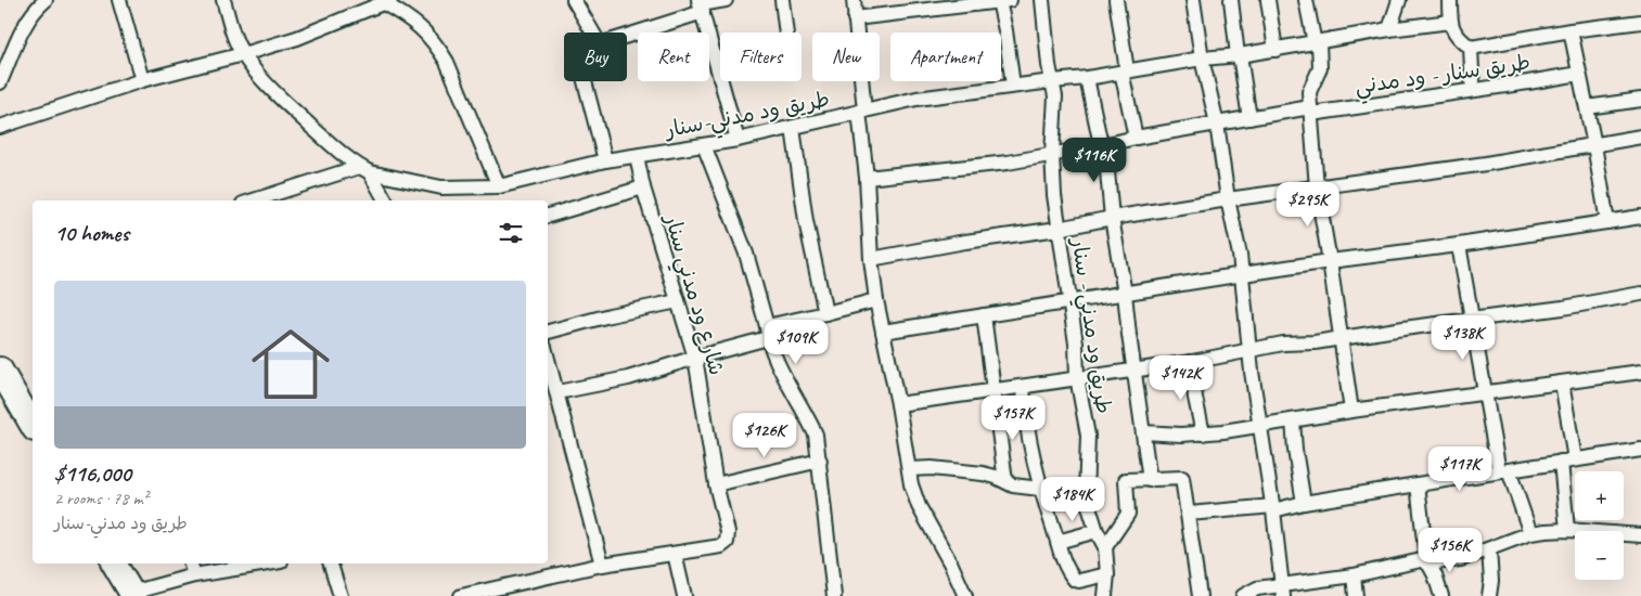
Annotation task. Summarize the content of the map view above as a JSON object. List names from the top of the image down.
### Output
{
  "streets": {
    "street": [
      "طريق سنار - ود مدني",
      "طريق ود مدني-سنار",
      "شارع ود مدني سنار",
      "طريق ود مدني - سنار"
    ]
  },
  "crossings": [
    ["طريق ود مدني-سنار", "شارع ود مدني سنار"],
    ["طريق ود مدني-سنار", "طريق ود مدني - سنار"]
  ],
  "page": {
    "chip": [
      "Buy",
      "Rent",
      "Filters",
      "New",
      "Apartment"
    ],
    "price": [
      "$116K",
      "$295K",
      "$138K",
      "$109K",
      "$142K",
      "$157K",
      "$126K",
      "$117K",
      "$184K",
      "$156K"
    ],
    "heading": "10 homes",
    "list": [
      {
        "name": "$116,000",
        "note": "2 rooms · 78 m² · طريق ود مدني-سنار"
      }
    ],
    "map_buttons": ["+", "−"]
  }
}
